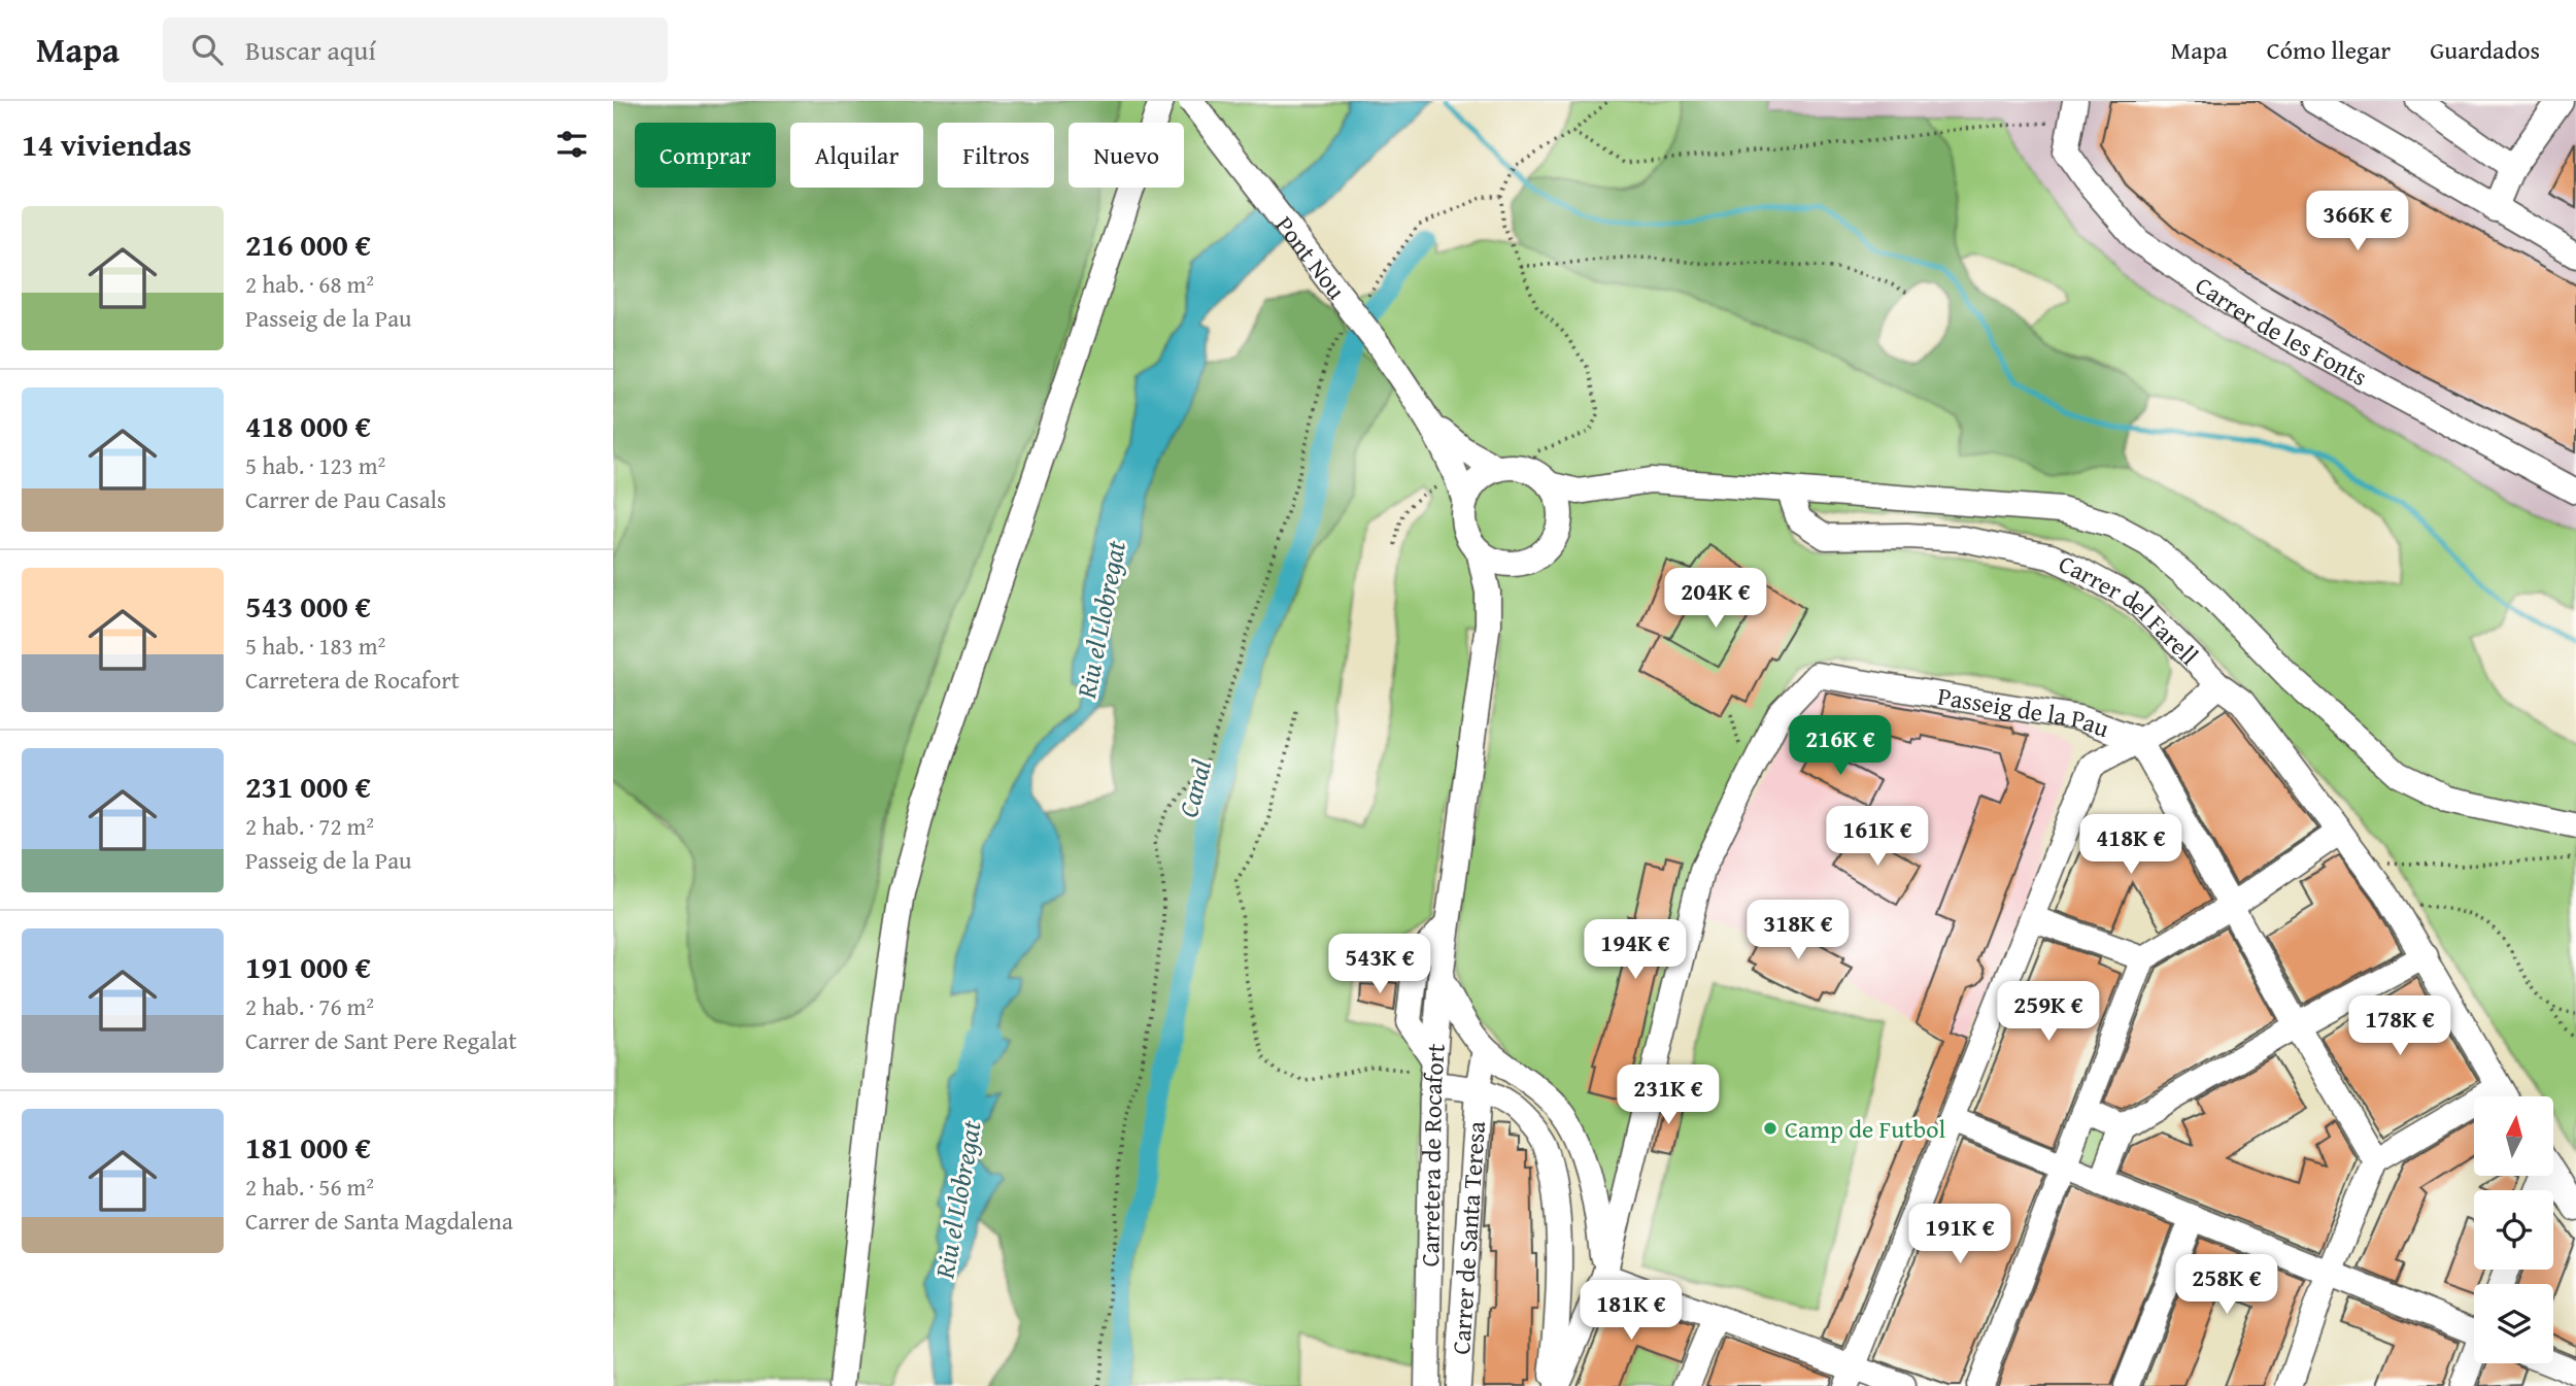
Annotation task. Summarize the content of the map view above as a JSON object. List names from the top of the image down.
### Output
{
  "streets": {
    "street": [
      "Pont Nou",
      "Carrer de les Fonts",
      "Carrer del Farell",
      "Passeig de la Pau",
      "Carretera de Rocafort",
      "Carrer de Santa Teresa"
    ]
  },
  "water": ["Riu el Llobregat", "Canal"],
  "places": ["Camp de Futbol"],
  "north": "top",
  "page": {
    "header": "Mapa",
    "search": "Buscar aquí",
    "nav": ["Mapa", "Cómo llegar", "Guardados"],
    "heading": "14 viviendas",
    "chip": [
      "Comprar",
      "Alquilar",
      "Filtros",
      "Nuevo"
    ],
    "list": [
      {
        "name": "216 000 €",
        "note": "2 hab. · 68 m² · Passeig de la Pau"
      },
      {
        "name": "418 000 €",
        "note": "5 hab. · 123 m² · Carrer de Pau Casals"
      },
      {
        "name": "543 000 €",
        "note": "5 hab. · 183 m² · Carretera de Rocafort"
      },
      {
        "name": "231 000 €",
        "note": "2 hab. · 72 m² · Passeig de la Pau"
      },
      {
        "name": "191 000 €",
        "note": "2 hab. · 76 m² · Carrer de Sant Pere Regalat"
      },
      {
        "name": "181 000 €",
        "note": "2 hab. · 56 m² · Carrer de Santa Magdalena"
      }
    ],
    "price": [
      "366K €",
      "204K €",
      "216K €",
      "161K €",
      "418K €",
      "318K €",
      "194K €",
      "543K €",
      "259K €",
      "178K €",
      "231K €",
      "191K €",
      "258K €",
      "181K €"
    ]
  }
}
